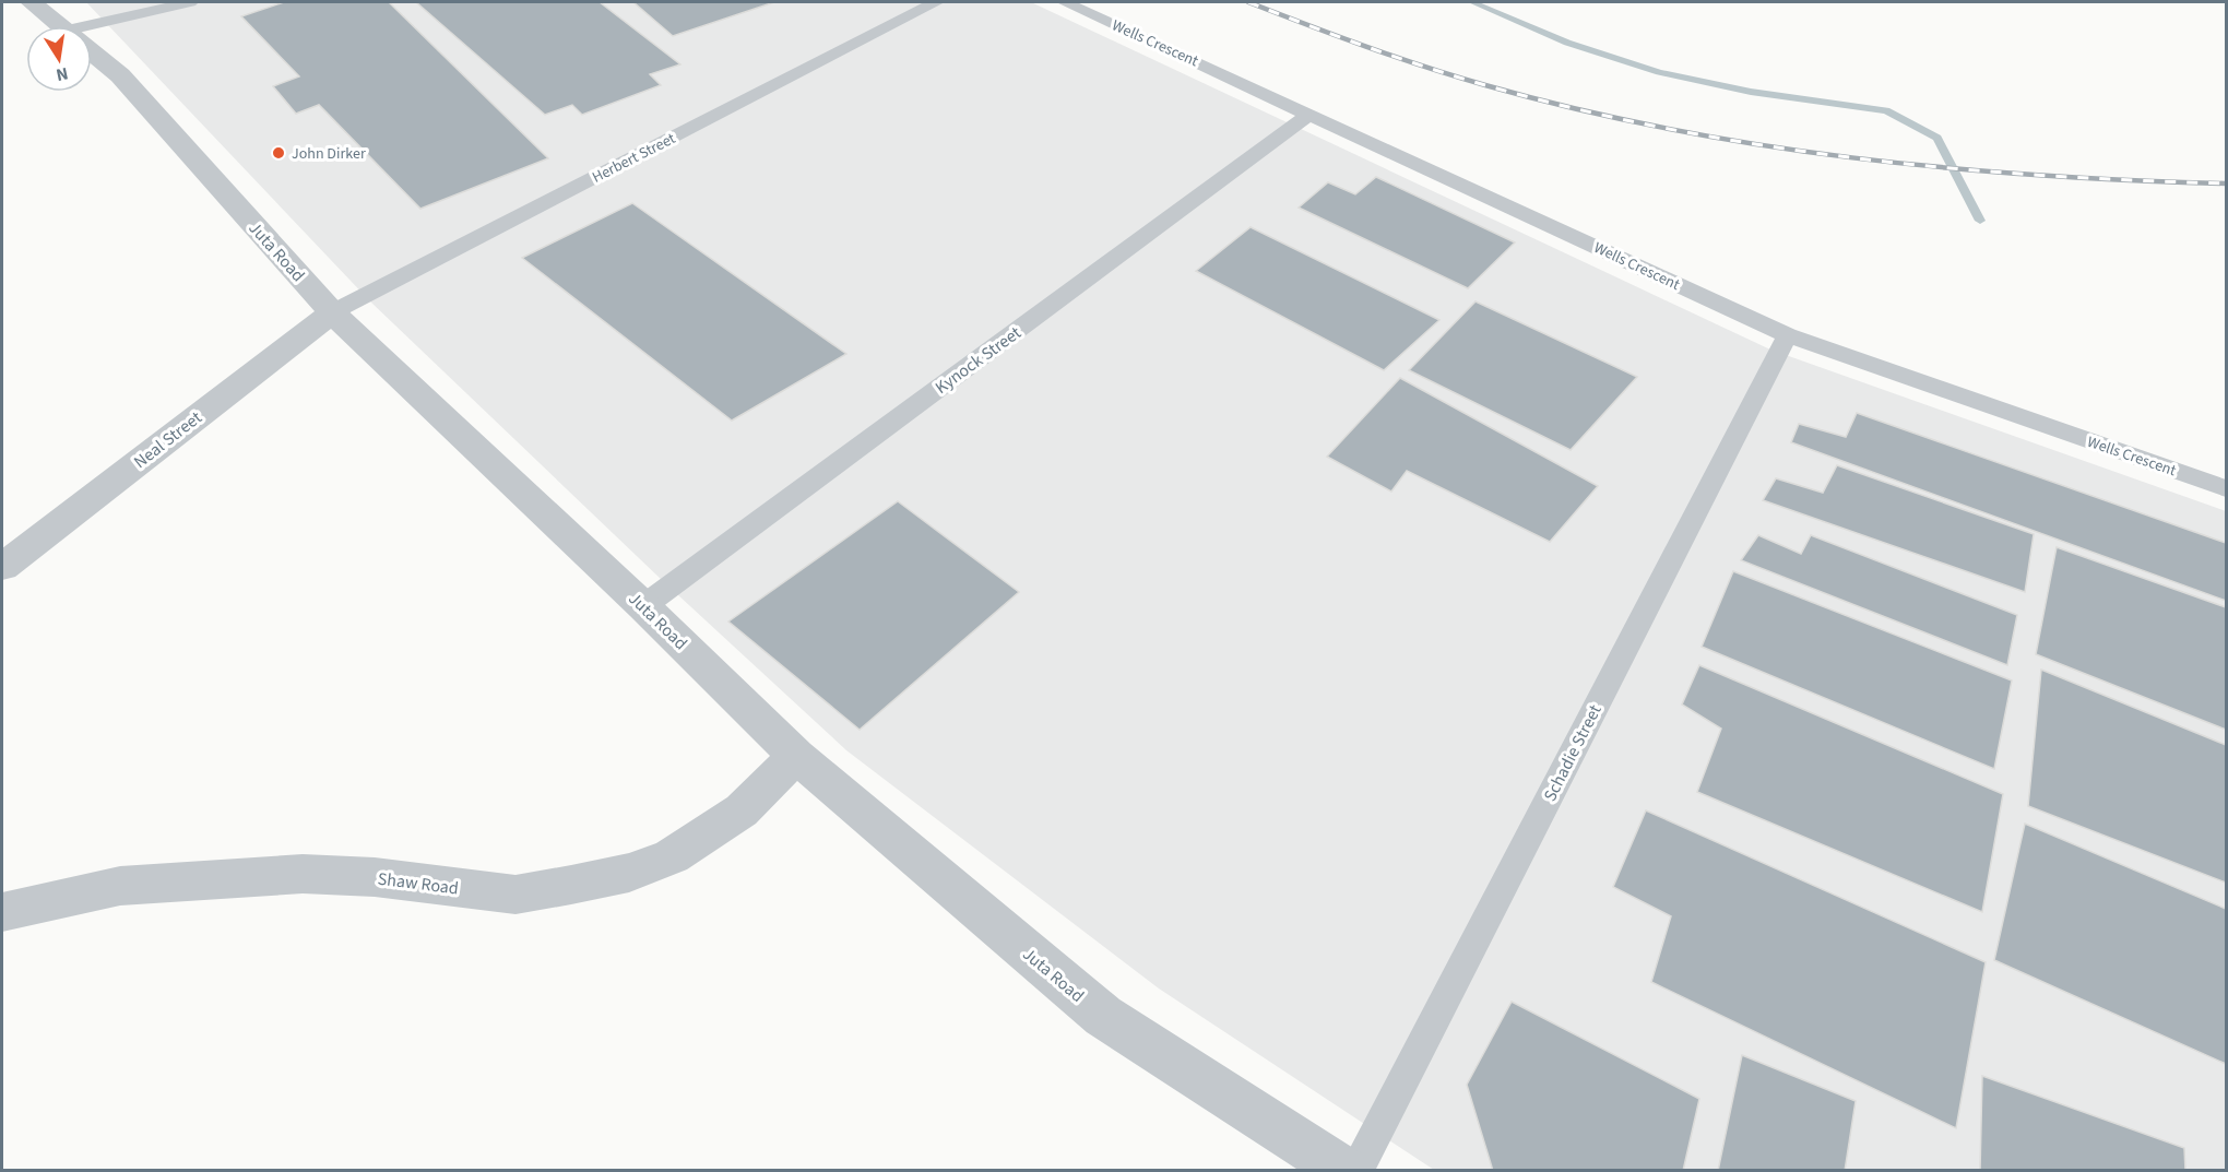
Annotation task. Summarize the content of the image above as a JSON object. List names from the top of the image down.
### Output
{
  "streets": {
    "street": ["Juta Road", "Neal Street", "Shaw Road"],
    "lane": [
      "Wells Crescent",
      "Herbert Street",
      "Kynock Street",
      "Schadie Street"
    ]
  },
  "crossings": [
    ["Wells Crescent", "Kynock Street"],
    ["Wells Crescent", "Schadie Street"],
    ["Herbert Street", "Juta Road"],
    ["Herbert Street", "Neal Street"],
    ["Juta Road", "Kynock Street"],
    ["Juta Road", "Neal Street"],
    ["Juta Road", "Shaw Road"]
  ],
  "places": ["John Dirker"],
  "north": "bottom"
}
